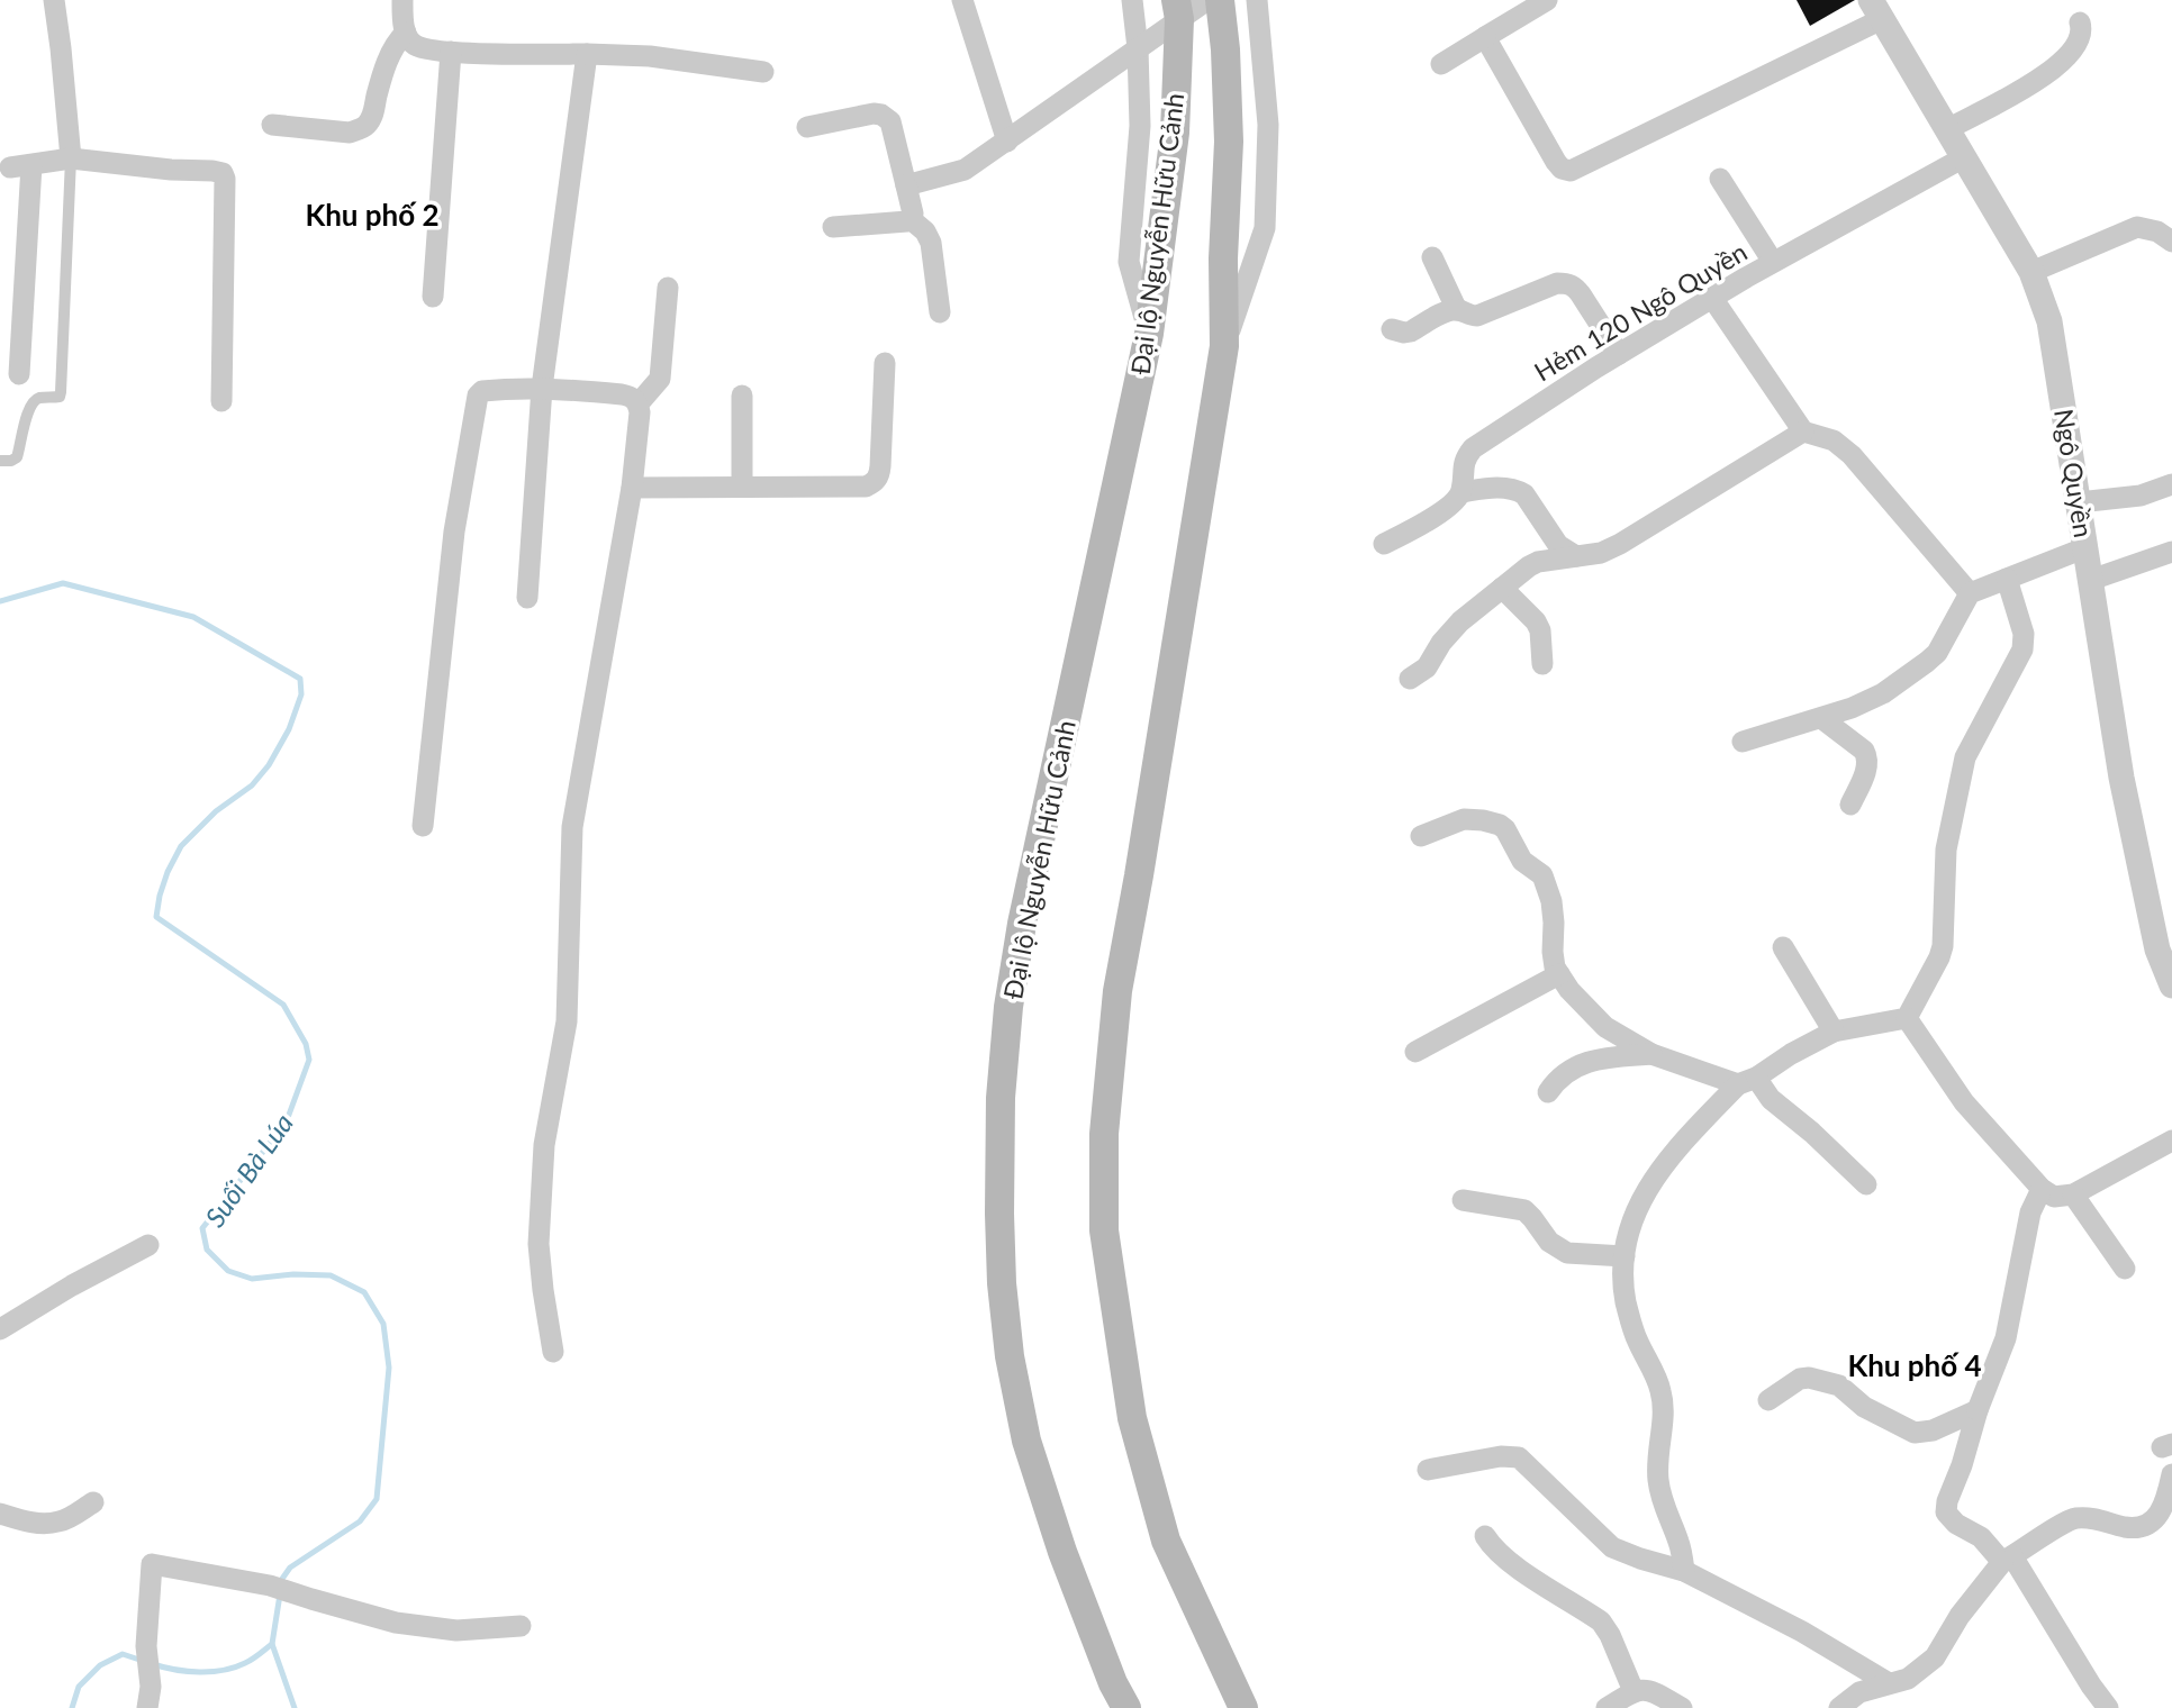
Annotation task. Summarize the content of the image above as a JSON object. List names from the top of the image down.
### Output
{
  "streets": {
    "main road": ["Đại lộ Nguyễn Hữu Cảnh"],
    "street": ["Hẻm 120 Ngô Quyền", "Ngô Quyền"]
  },
  "crossings": [
    ["Hẻm 120 Ngô Quyền", "Ngô Quyền"]
  ],
  "districts": ["Khu phố 2", "Khu phố 4"],
  "water": ["Suối Bà Lúa"]
}
